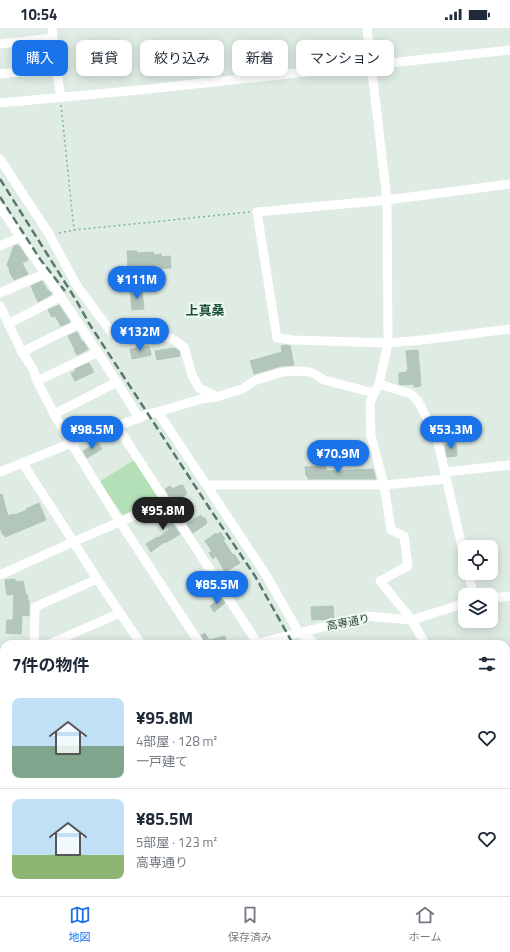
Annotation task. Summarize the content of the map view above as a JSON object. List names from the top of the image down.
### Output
{
  "streets": {
    "street": ["高専通り"]
  },
  "districts": ["上真桑"],
  "page": {
    "status": "10:54",
    "chip": [
      "購入",
      "賃貸",
      "絞り込み",
      "新着",
      "マンション"
    ],
    "price": [
      "¥111M",
      "¥132M",
      "¥98.5M",
      "¥53.3M",
      "¥70.9M",
      "¥95.8M",
      "¥85.5M"
    ],
    "heading": "7件の物件",
    "list": [
      {
        "name": "¥95.8M",
        "note": "4部屋 · 128 m² · 一戸建て"
      },
      {
        "name": "¥85.5M",
        "note": "5部屋 · 123 m² · 高専通り"
      }
    ],
    "tabs": ["地図", "保存済み", "ホーム"]
  }
}
